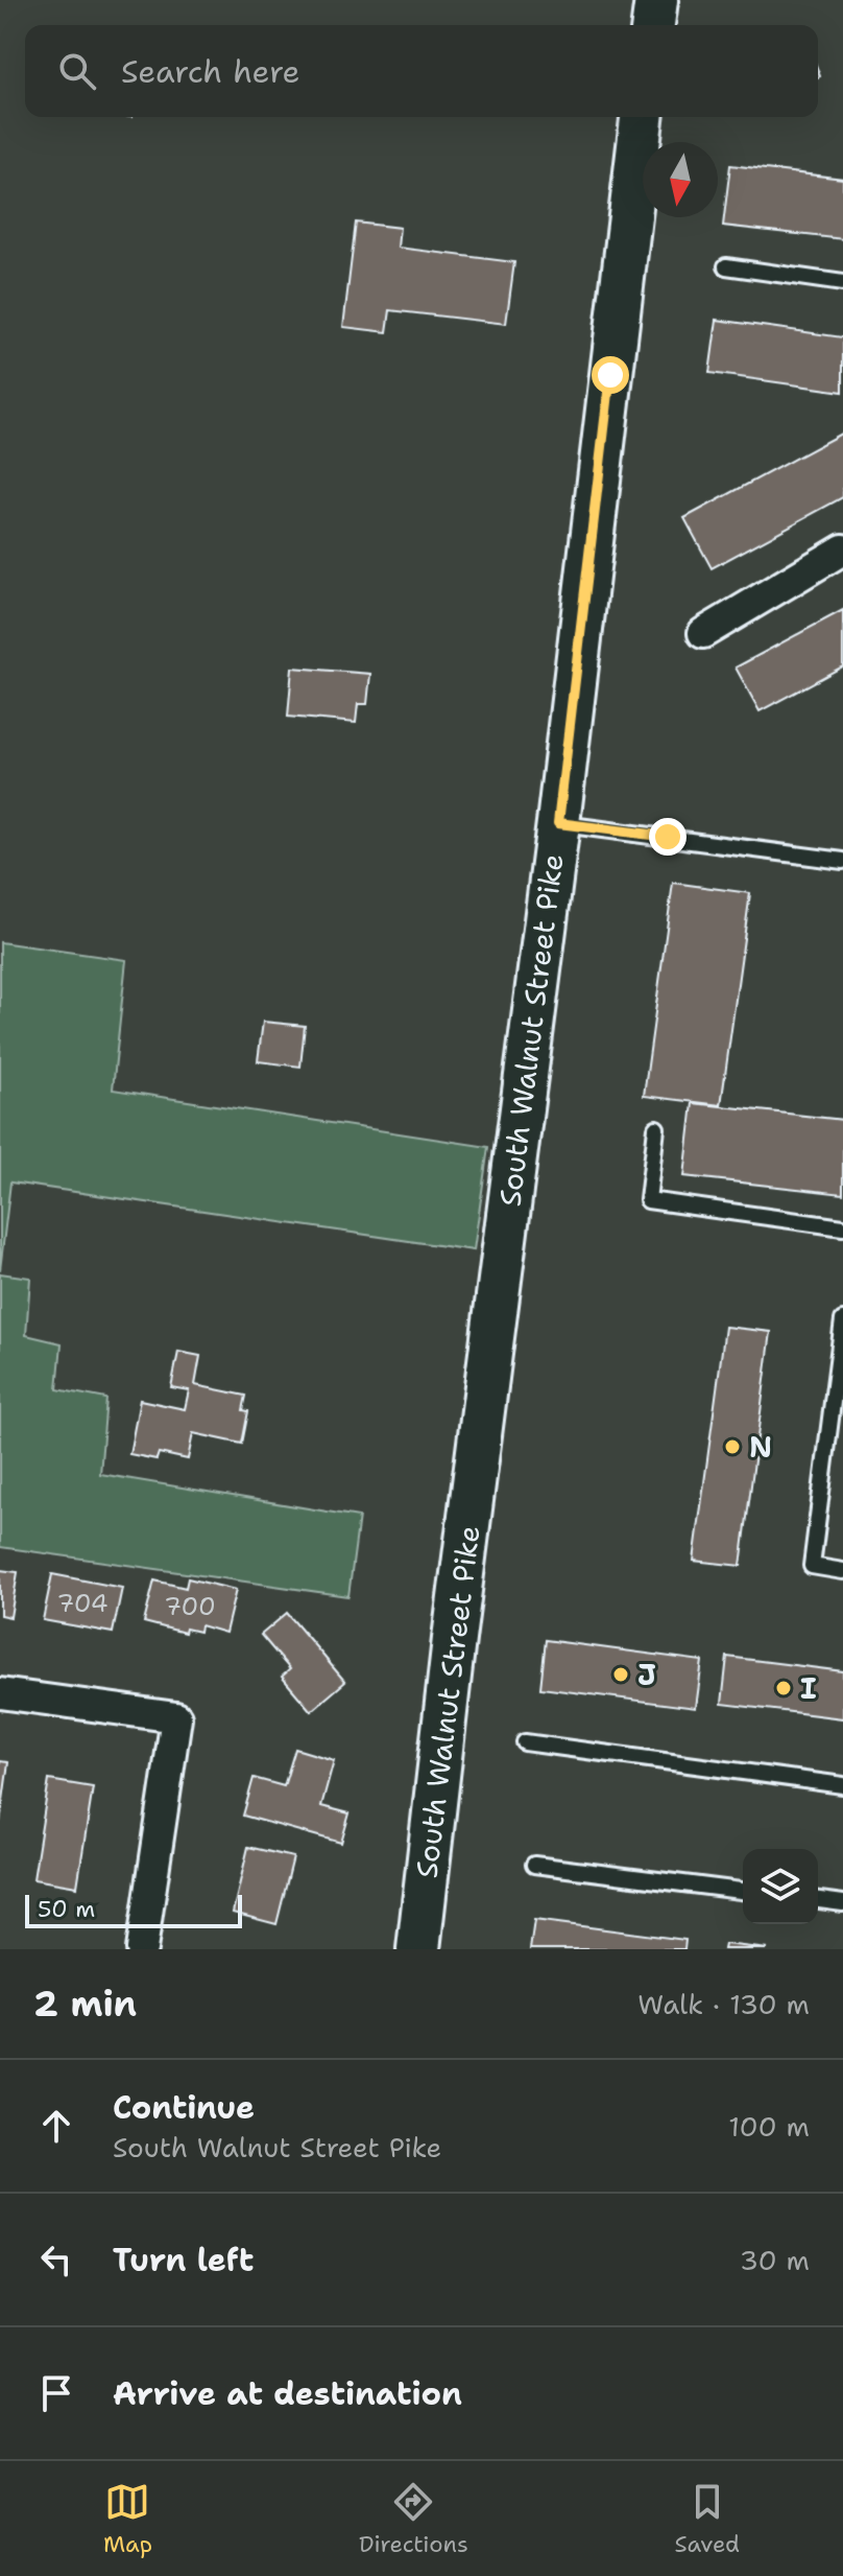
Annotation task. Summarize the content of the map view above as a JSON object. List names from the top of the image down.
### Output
{
  "streets": {
    "street": ["South Walnut Street Pike"]
  },
  "places": ["N", "J", "I"],
  "house_numbers": ["704", "700"],
  "scale_bar": "50 m",
  "north": "bottom",
  "page": {
    "search": "Search here",
    "scale": "50 m",
    "heading": ["2 min", "Walk · 130 m"],
    "list": [
      ["Continue", "South Walnut Street Pike", "100 m"],
      ["Turn left", "30 m"],
      "Arrive at destination"
    ],
    "nav": ["Map", "Directions", "Saved"]
  }
}
